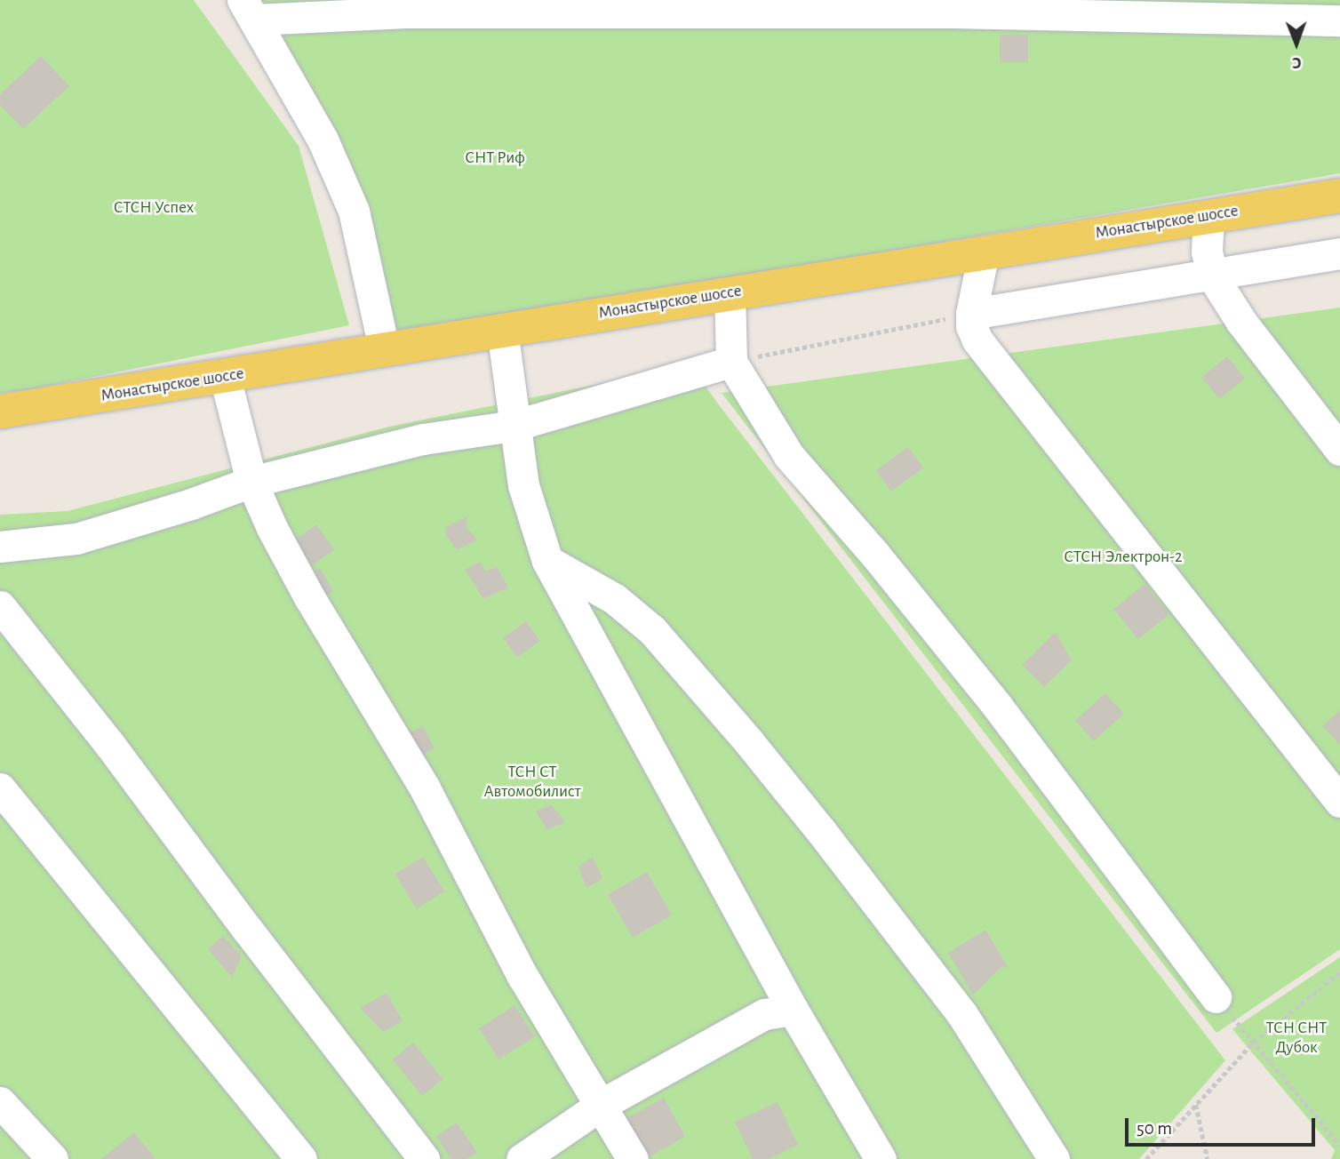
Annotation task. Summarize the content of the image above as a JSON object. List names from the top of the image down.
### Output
{
  "streets": {
    "main road": ["Монастырское шоссе"]
  },
  "parks": [
    "СНТ Риф",
    "СТСН Успех",
    "СТСН Электрон-2",
    "ТСН СТ Автомобилист",
    "ТСН СНТ Дубок"
  ],
  "scale_bar": "50 m",
  "north": "bottom"
}
